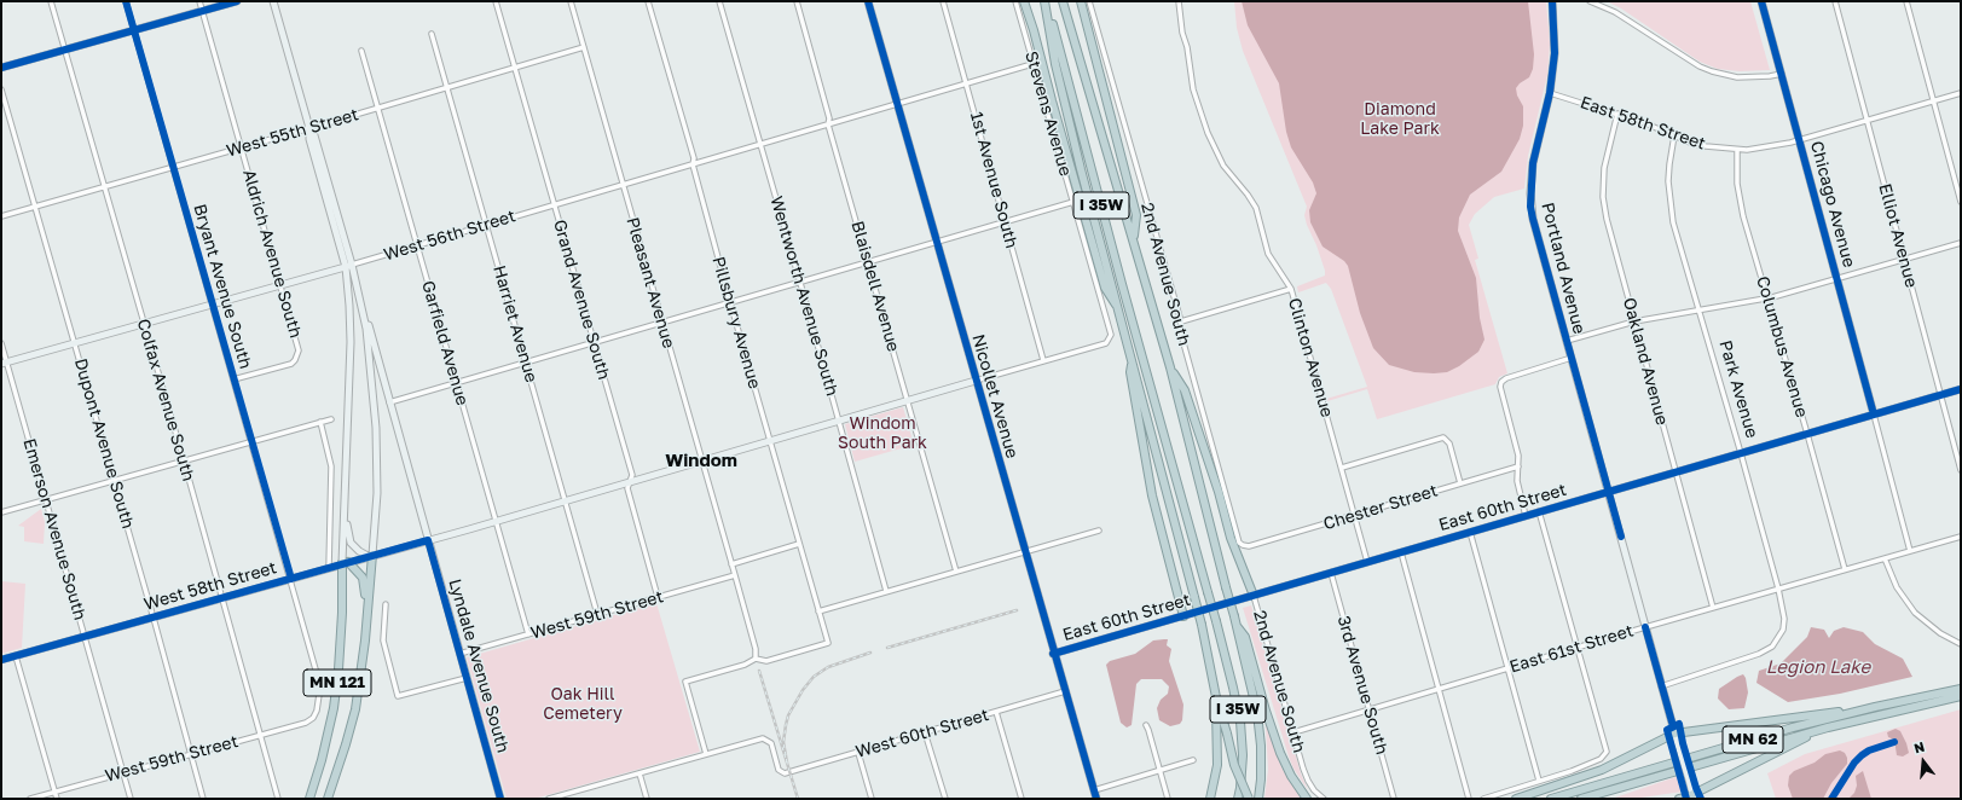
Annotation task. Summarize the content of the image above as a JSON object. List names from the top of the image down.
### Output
{
  "streets": {
    "highway": ["I 35W", "MN 121", "MN 62"],
    "street": [
      "Stevens Avenue",
      "East 58th Street",
      "West 55th Street",
      "1st Avenue South",
      "Chicago Avenue",
      "West 56th Street",
      "Elliot Avenue",
      "Aldrich Avenue South",
      "Portland Avenue",
      "2nd Avenue South",
      "Pleasant Avenue",
      "Bryant Avenue South",
      "Blaisdell Avenue",
      "Wentworth Avenue South",
      "Grand Avenue South",
      "Pillsbury Avenue",
      "Harriet Avenue",
      "Garfield Avenue",
      "Columbus Avenue",
      "Clinton Avenue",
      "Oakland Avenue",
      "Park Avenue",
      "Nicollet Avenue",
      "Colfax Avenue South",
      "Dupont Avenue South",
      "Chester Street",
      "East 60th Street",
      "Emerson Avenue South",
      "West 58th Street",
      "West 59th Street",
      "East 61st Street",
      "Lyndale Avenue South",
      "3rd Avenue South",
      "West 60th Street"
    ]
  },
  "crossings": [
    ["Stevens Avenue", "1st Avenue South"],
    ["Stevens Avenue", "West 56th Street"],
    ["East 58th Street", "Chicago Avenue"],
    ["East 58th Street", "Elliot Avenue"],
    ["East 58th Street", "Portland Avenue"],
    ["East 58th Street", "Columbus Avenue"],
    ["East 58th Street", "Oakland Avenue"],
    ["East 58th Street", "Park Avenue"],
    ["West 55th Street", "Aldrich Avenue South"],
    ["West 55th Street", "Pleasant Avenue"],
    ["West 55th Street", "Bryant Avenue South"],
    ["West 55th Street", "Grand Avenue South"],
    ["West 55th Street", "Harriet Avenue"],
    ["West 55th Street", "Garfield Avenue"],
    ["West 55th Street", "Colfax Avenue South"],
    ["West 55th Street", "Dupont Avenue South"],
    ["1st Avenue South", "West 56th Street"],
    ["Chicago Avenue", "East 60th Street"],
    ["West 56th Street", "Aldrich Avenue South"],
    ["West 56th Street", "Pleasant Avenue"],
    ["West 56th Street", "Bryant Avenue South"],
    ["West 56th Street", "Blaisdell Avenue"],
    ["West 56th Street", "Wentworth Avenue South"],
    ["West 56th Street", "Grand Avenue South"],
    ["West 56th Street", "Pillsbury Avenue"],
    ["West 56th Street", "Harriet Avenue"],
    ["West 56th Street", "Garfield Avenue"],
    ["West 56th Street", "Nicollet Avenue"],
    ["West 56th Street", "Colfax Avenue South"],
    ["West 56th Street", "Dupont Avenue South"],
    ["West 56th Street", "Emerson Avenue South"],
    ["Elliot Avenue", "East 60th Street"],
    ["Aldrich Avenue South", "Bryant Avenue South"],
    ["Portland Avenue", "Park Avenue"],
    ["Portland Avenue", "East 60th Street"],
    ["Portland Avenue", "East 61st Street"],
    ["2nd Avenue South", "Chester Street"],
    ["2nd Avenue South", "East 60th Street"],
    ["2nd Avenue South", "East 61st Street"],
    ["Pleasant Avenue", "West 58th Street"],
    ["Pleasant Avenue", "West 59th Street"],
    ["Bryant Avenue South", "West 58th Street"],
    ["Bryant Avenue South", "West 59th Street"],
    ["Blaisdell Avenue", "West 58th Street"],
    ["Wentworth Avenue South", "West 58th Street"],
    ["Grand Avenue South", "West 58th Street"],
    ["Grand Avenue South", "West 59th Street"],
    ["Pillsbury Avenue", "West 58th Street"],
    ["Harriet Avenue", "West 58th Street"],
    ["Harriet Avenue", "West 59th Street"],
    ["Garfield Avenue", "West 58th Street"],
    ["Garfield Avenue", "West 59th Street"],
    ["Columbus Avenue", "East 60th Street"],
    ["Columbus Avenue", "East 61st Street"],
    ["Clinton Avenue", "Chester Street"],
    ["Clinton Avenue", "East 60th Street"],
    ["Oakland Avenue", "East 60th Street"],
    ["Oakland Avenue", "East 61st Street"],
    ["Park Avenue", "East 60th Street"],
    ["Park Avenue", "East 61st Street"],
    ["Nicollet Avenue", "East 60th Street"],
    ["Nicollet Avenue", "West 58th Street"],
    ["Nicollet Avenue", "West 60th Street"],
    ["Colfax Avenue South", "West 58th Street"],
    ["Colfax Avenue South", "West 59th Street"],
    ["Dupont Avenue South", "West 58th Street"],
    ["Dupont Avenue South", "West 59th Street"],
    ["East 60th Street", "3rd Avenue South"],
    ["Emerson Avenue South", "West 58th Street"],
    ["Emerson Avenue South", "West 59th Street"],
    ["West 58th Street", "Lyndale Avenue South"],
    ["West 58th Street", "MN 121"],
    ["West 59th Street", "Lyndale Avenue South"],
    ["East 61st Street", "3rd Avenue South"]
  ],
  "districts": ["Windom"],
  "water": ["Legion Lake"],
  "parks": ["Diamond Lake Park", "Windom South Park", "Oak Hill Cemetery"],
  "north": "top"
}
